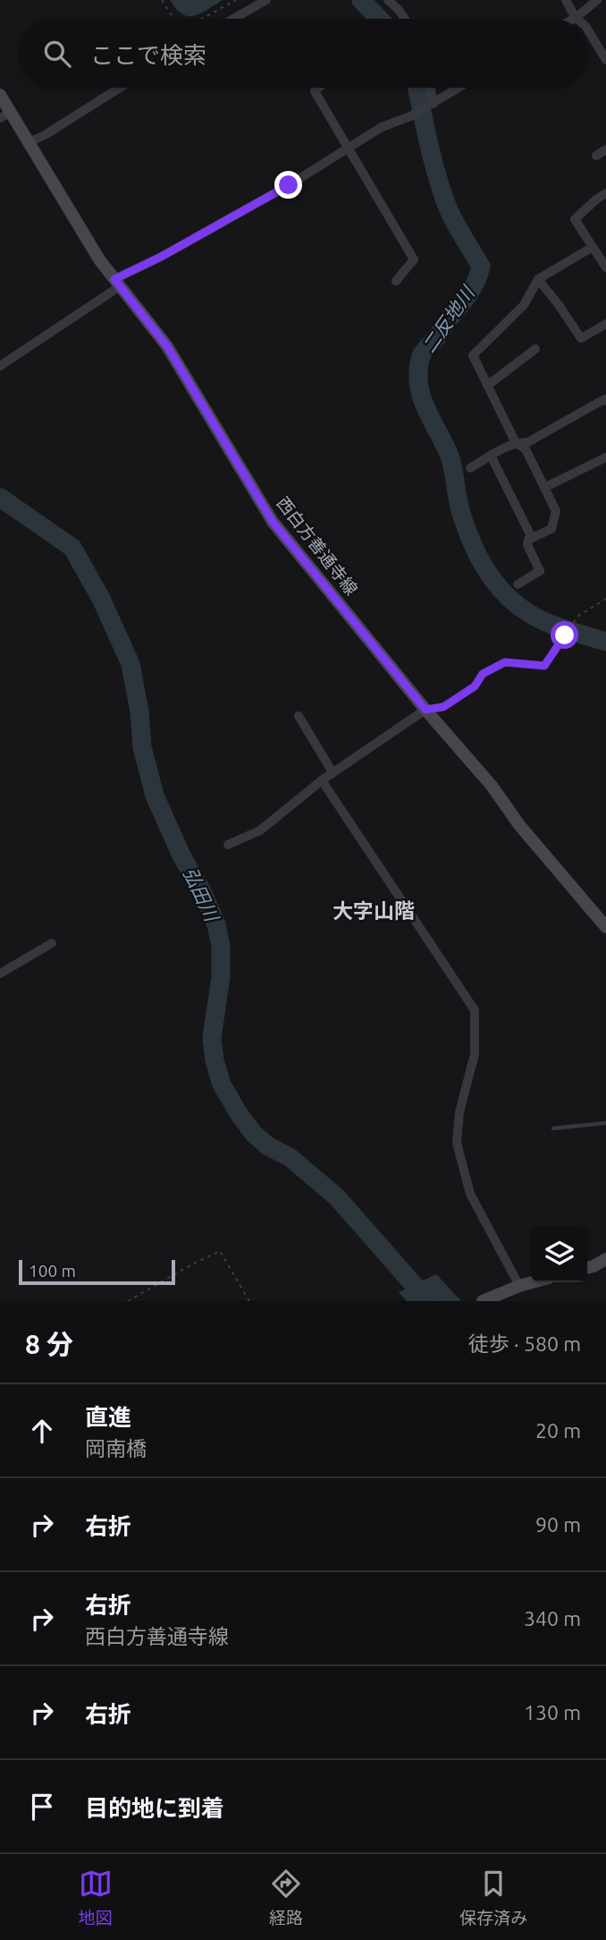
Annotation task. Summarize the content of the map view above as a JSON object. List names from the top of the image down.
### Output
{
  "streets": {
    "main road": ["西白方善通寺線"]
  },
  "districts": ["大字山階"],
  "water": ["二反地川", "弘田川"],
  "scale_bar": "100 m",
  "page": {
    "search": "ここで検索",
    "scale": "100 m",
    "heading": ["8 分", "徒歩 · 580 m"],
    "list": [
      ["直進", "岡南橋", "20 m"],
      ["右折", "90 m"],
      ["右折", "西白方善通寺線", "340 m"],
      ["右折", "130 m"],
      "目的地に到着"
    ],
    "nav": ["地図", "経路", "保存済み"]
  }
}
